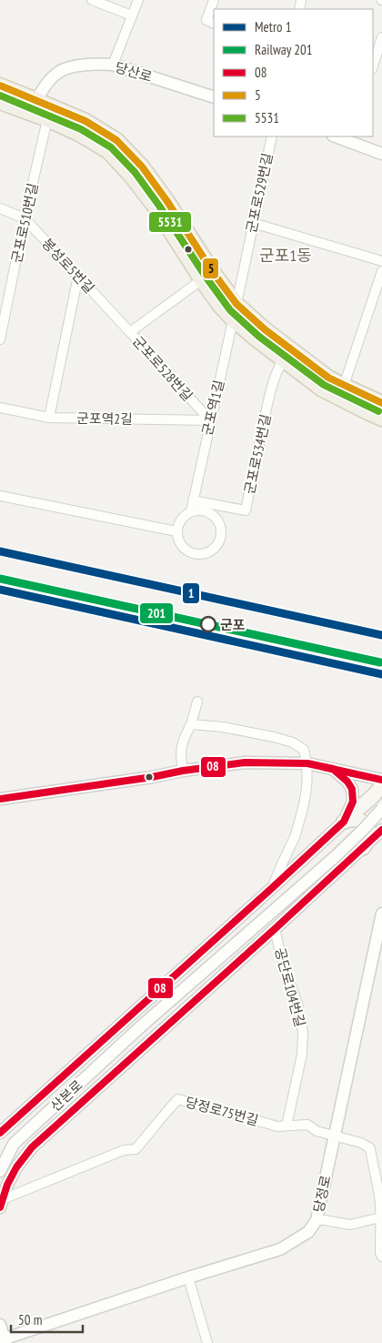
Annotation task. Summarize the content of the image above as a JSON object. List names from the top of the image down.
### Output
{
  "streets": {
    "street": [
      "당산로",
      "군포로529번길",
      "군포로510번길",
      "봉성로5번길",
      "군포로528번길",
      "군포역1길",
      "군포역2길",
      "군포로534번길",
      "공단로104번길",
      "산본로",
      "당정로75번길",
      "당정로"
    ]
  },
  "crossings": [
    ["군포로529번길", "군포역1길"],
    ["군포로510번길", "봉성로5번길"],
    ["봉성로5번길", "군포로528번길"],
    ["군포로528번길", "군포역1길"],
    ["군포로528번길", "군포역2길"],
    ["군포역1길", "군포역2길"],
    ["군포역1길", "군포로534번길"],
    ["공단로104번길", "당정로75번길"],
    ["당정로75번길", "당정로"]
  ],
  "districts": ["군포1동"],
  "places": ["군포"],
  "lines": [
    "transit line 5",
    "transit line 5531",
    "metro line 1",
    "rail line 201",
    "transit line 08"
  ],
  "legend": [
    "Metro 1",
    "Railway 201",
    "08",
    "5",
    "5531"
  ],
  "scale_bar": "50 m"
}
